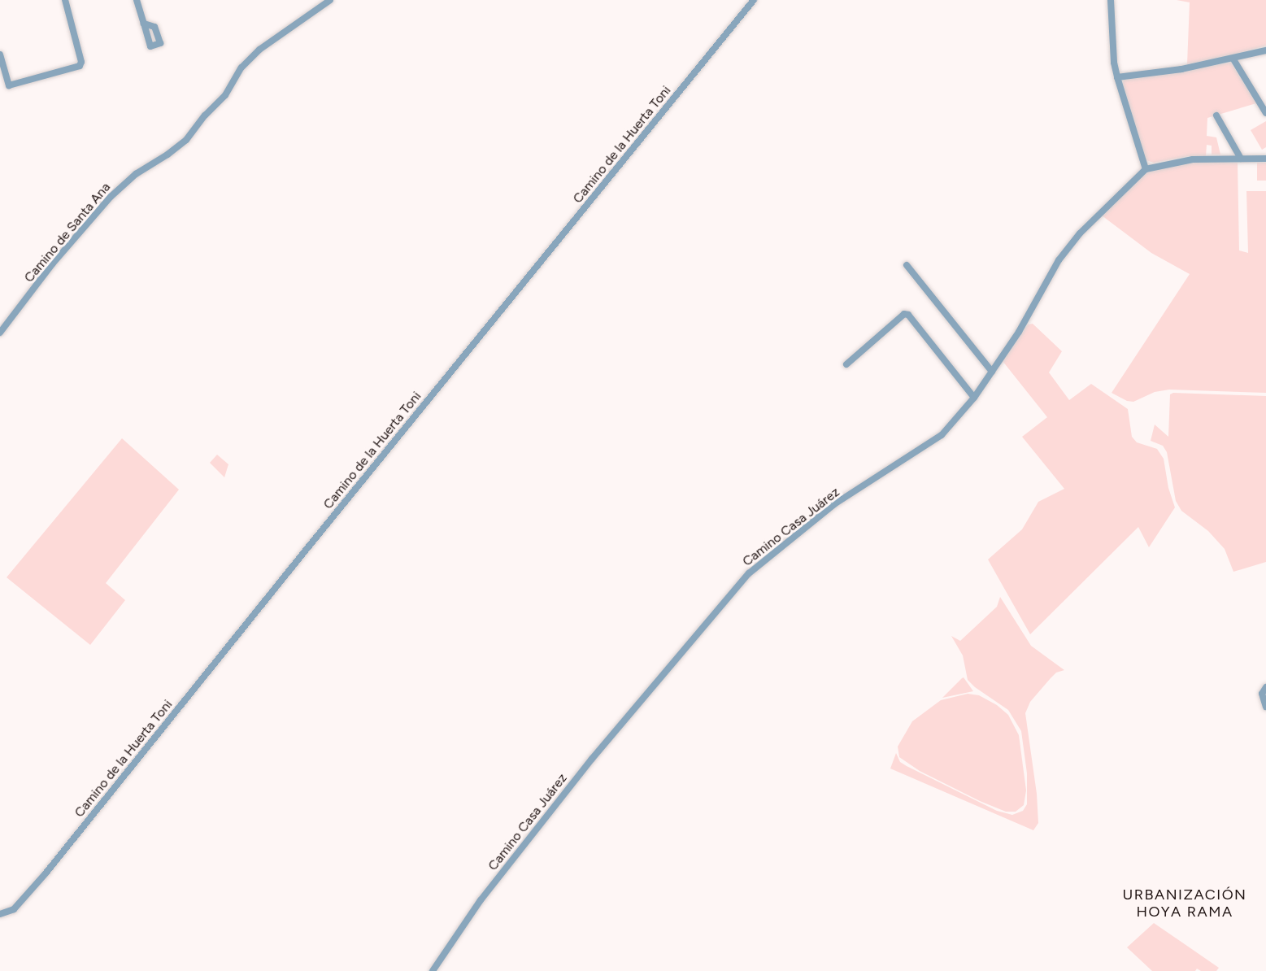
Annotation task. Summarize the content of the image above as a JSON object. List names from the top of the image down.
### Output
{
  "streets": {
    "street": ["Camino de la Huerta Toni", "Camino de Santa Ana", "Camino Casa Juárez"]
  },
  "districts": ["URBANIZACIÓN HOYA RAMA"]
}
